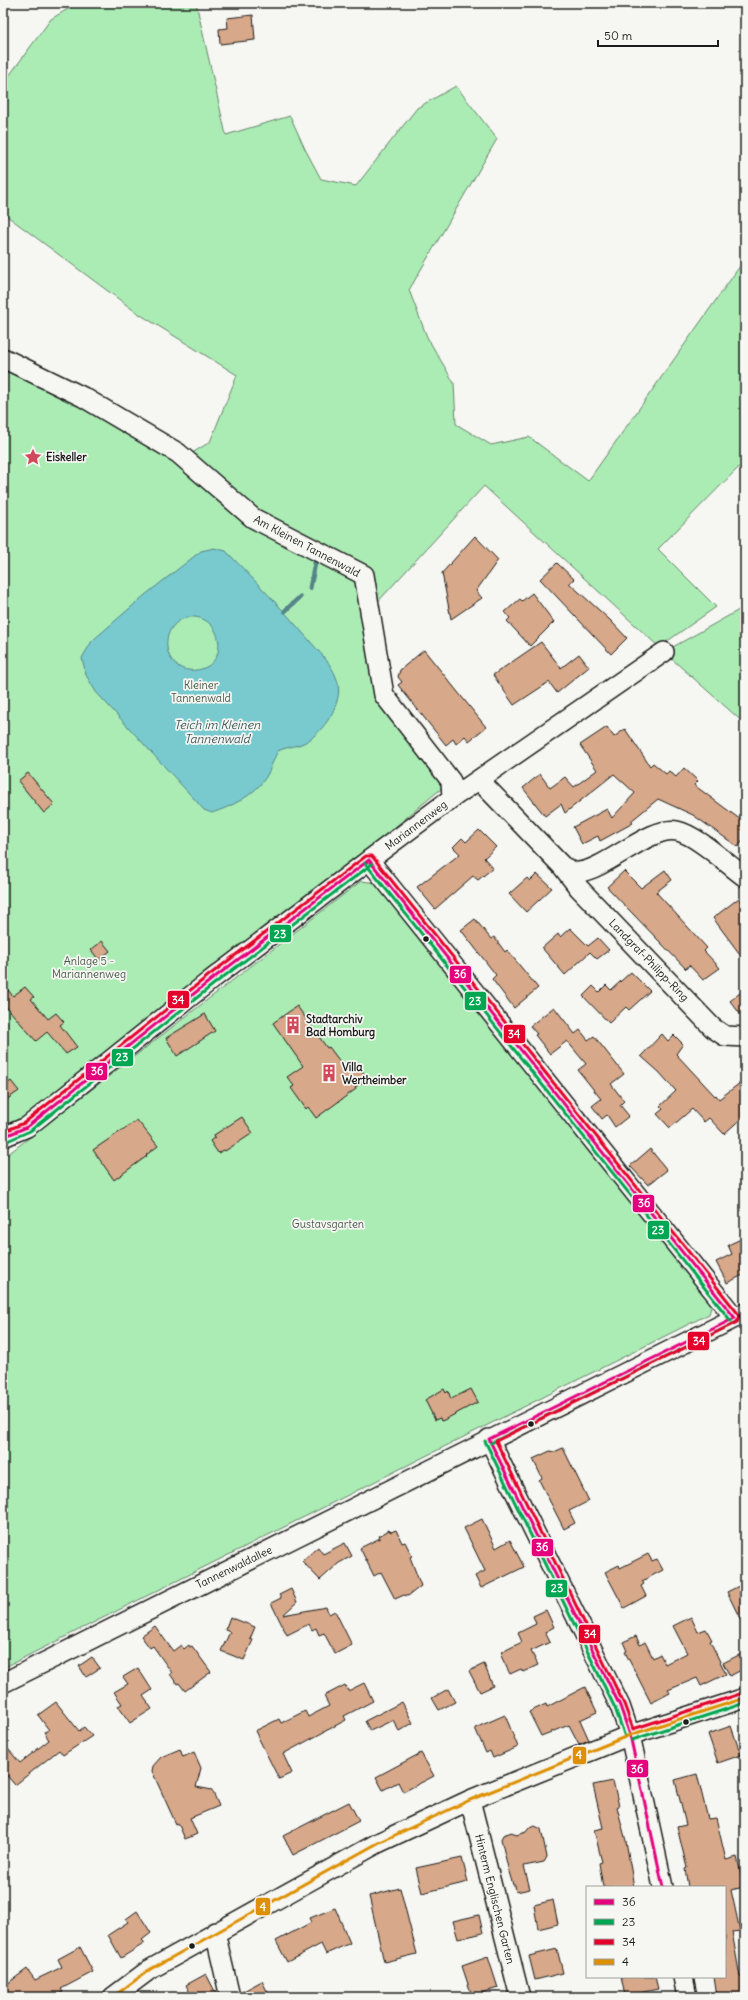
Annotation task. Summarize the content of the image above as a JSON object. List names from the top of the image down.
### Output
{
  "streets": {
    "street": [
      "Am Kleinen Tannenwald",
      "Mariannenweg",
      "Landgraf-Philipp-Ring",
      "Tannenwaldallee",
      "Hinterm Englischen Garten"
    ]
  },
  "crossings": [
    ["Am Kleinen Tannenwald", "Mariannenweg"],
    ["Mariannenweg", "Landgraf-Philipp-Ring"]
  ],
  "water": ["Teich im Kleinen Tannenwald"],
  "parks": ["Kleiner Tannenwald", "Anlage 5 - Mariannenweg", "Gustavsgarten"],
  "places": {
    "place": ["Eiskeller"],
    "building": ["Stadtarchiv Bad Homburg", "Villa Wertheimber"]
  },
  "lines": [
    "transit line 34",
    "transit line 36",
    "transit line 23",
    "transit line 4"
  ],
  "legend": [
    "36",
    "23",
    "34",
    "4"
  ],
  "scale_bar": "50 m"
}
